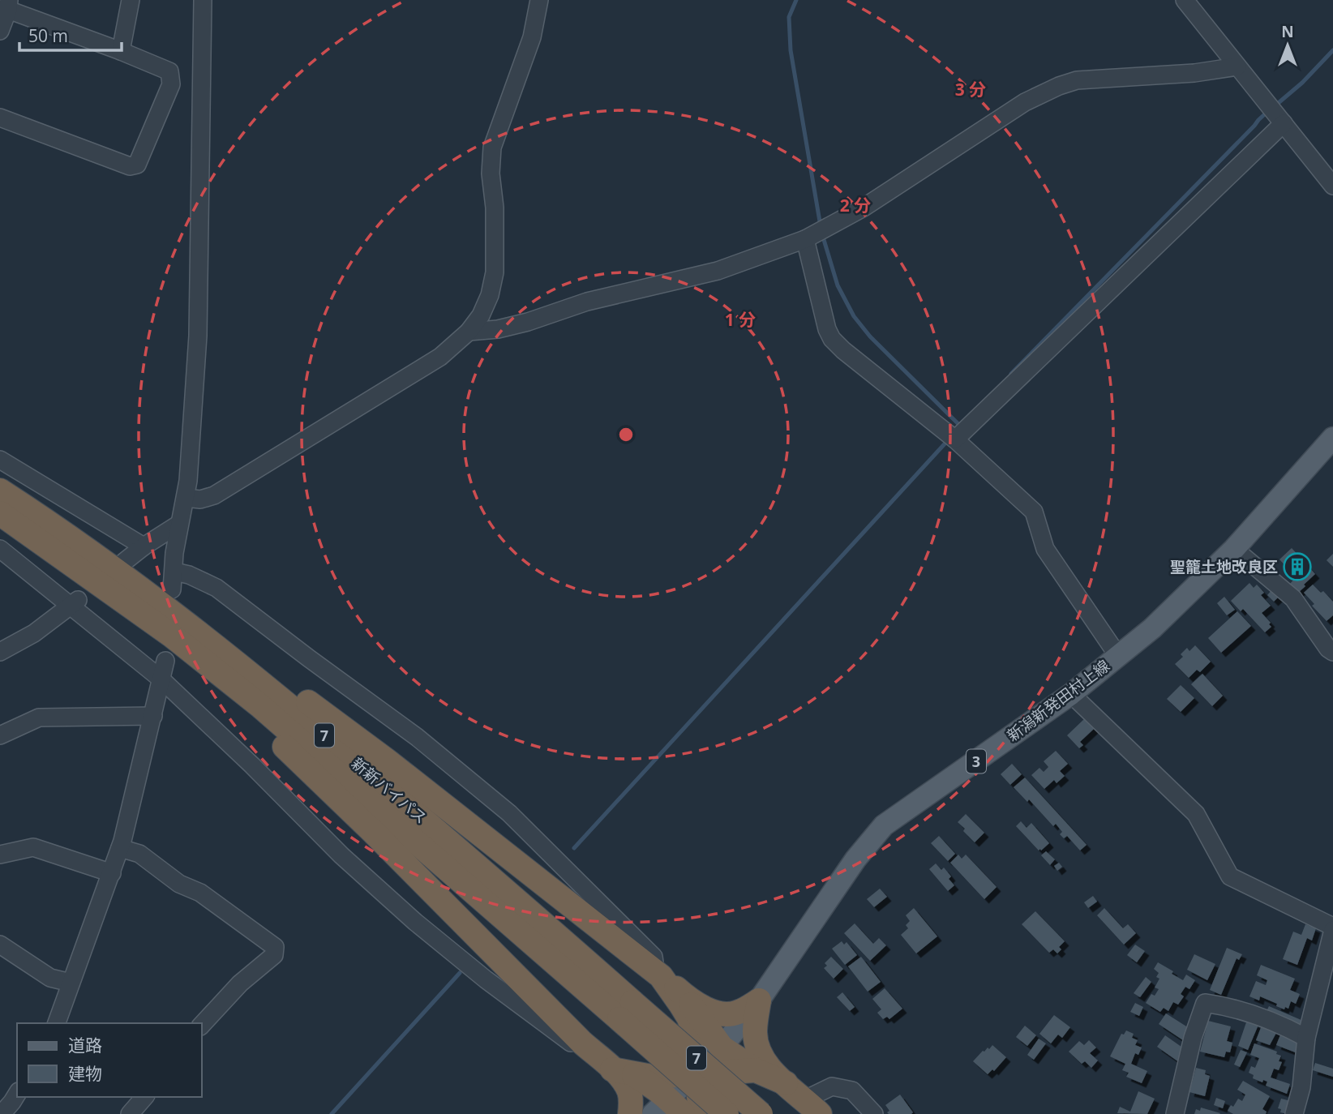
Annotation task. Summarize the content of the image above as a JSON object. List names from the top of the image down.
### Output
{
  "streets": {
    "highway": ["7", "新新バイパス"],
    "main road": ["新潟新発田村上線", "3"]
  },
  "places": {
    "building": ["聖籠土地改良区"]
  },
  "legend": ["道路", "建物"],
  "scale_bar": "50 m",
  "north": "top",
  "rings": ["3 分", "2 分", "1 分"]
}
